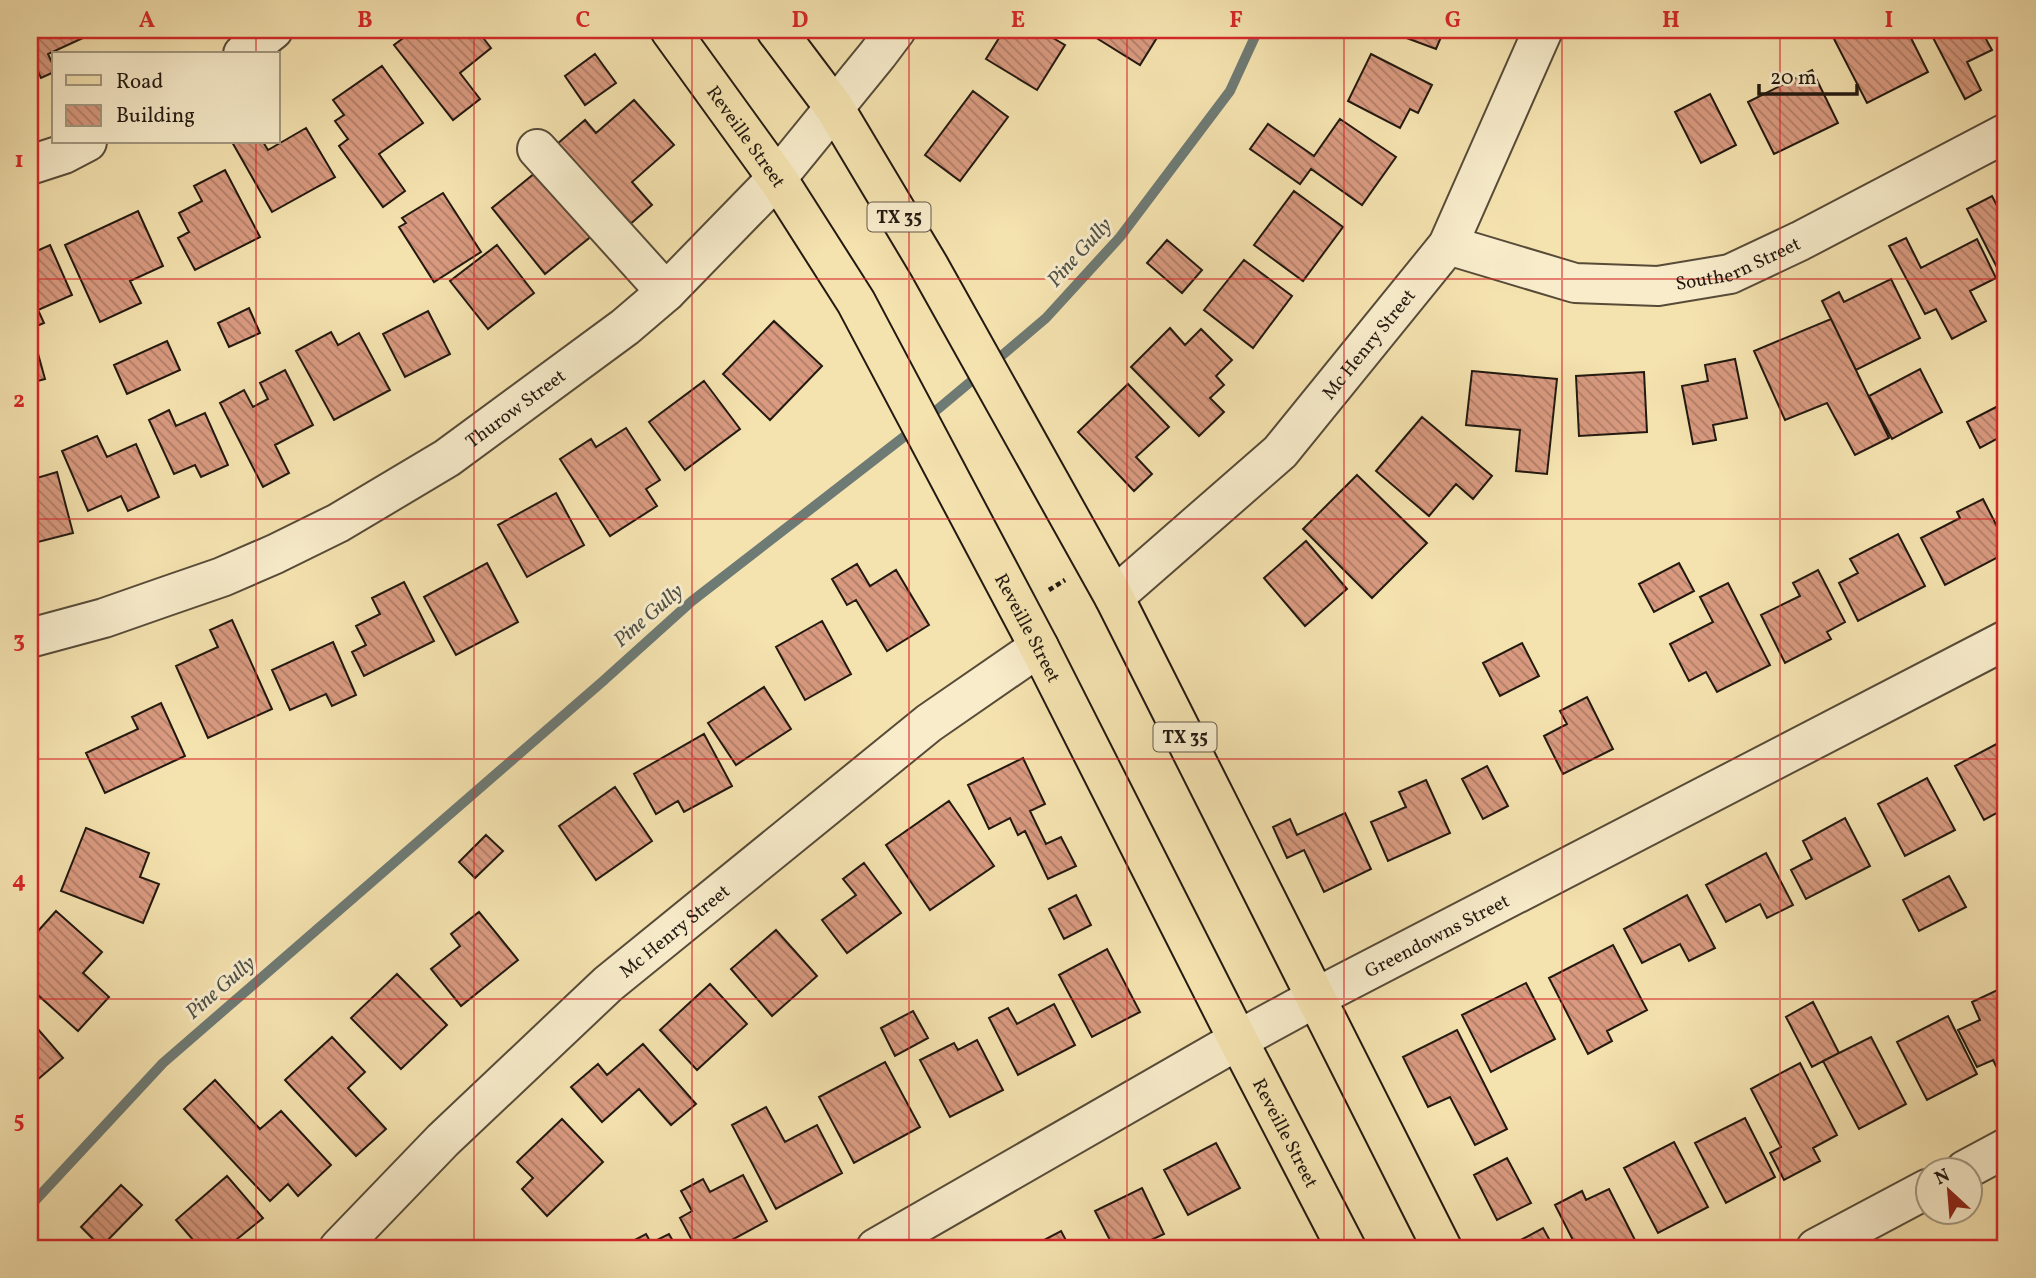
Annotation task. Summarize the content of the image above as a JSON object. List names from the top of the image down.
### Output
{
  "streets": {
    "main road": ["Reveille Street", "TX 35"],
    "street": [
      "Southern Street",
      "Mc Henry Street",
      "Thurow Street",
      "Greendowns Street"
    ]
  },
  "crossings": [
    ["Reveille Street", "Mc Henry Street"],
    ["Reveille Street", "Thurow Street"],
    ["Reveille Street", "Greendowns Street"],
    ["TX 35", "Mc Henry Street"],
    ["TX 35", "Thurow Street"],
    ["TX 35", "Greendowns Street"],
    ["Southern Street", "Mc Henry Street"]
  ],
  "water": ["Pine Gully"],
  "legend": ["Road", "Building"],
  "scale_bar": "20 m",
  "north": "top left",
  "grid": {
    "columns": [
      "A",
      "B",
      "C",
      "D",
      "E",
      "F",
      "G",
      "H",
      "I"
    ],
    "rows": [
      "1",
      "2",
      "3",
      "4",
      "5"
    ]
  }
}
